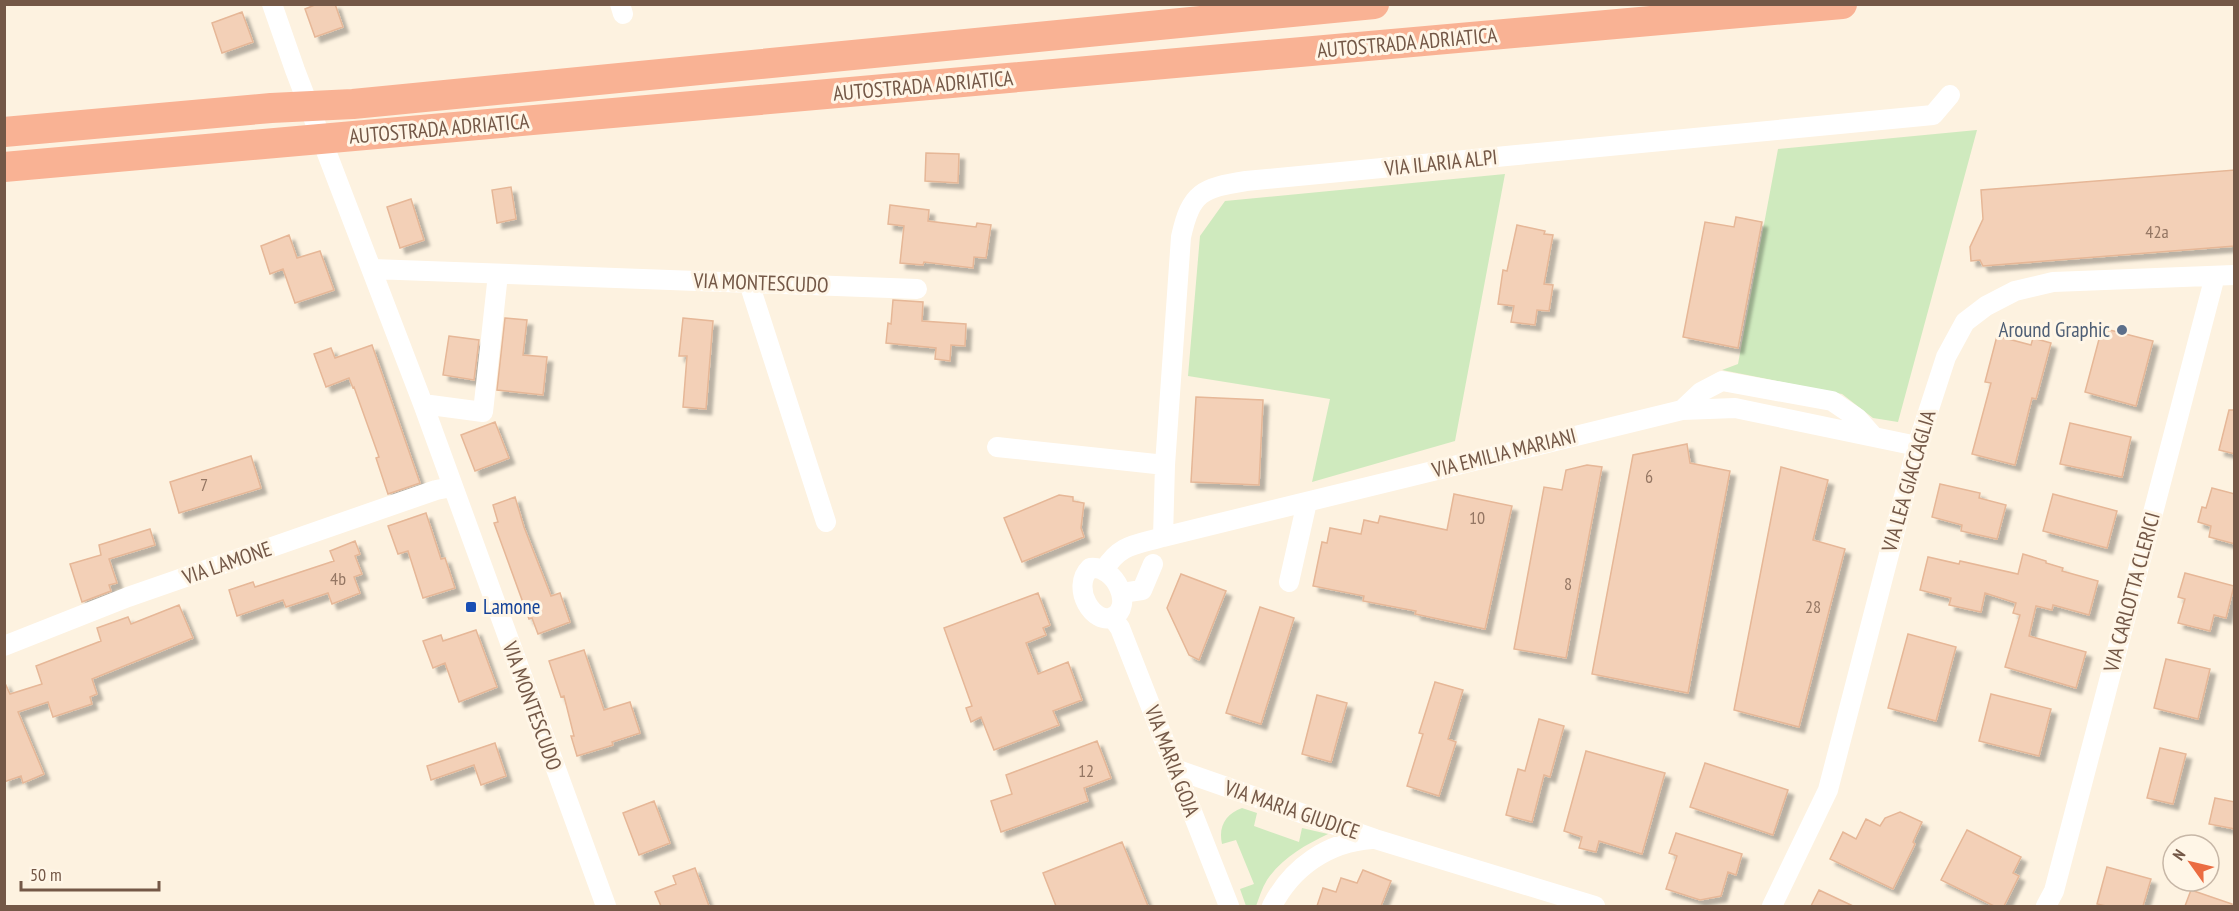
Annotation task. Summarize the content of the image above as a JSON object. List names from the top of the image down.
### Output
{
  "streets": {
    "highway": ["AUTOSTRADA ADRIATICA"],
    "street": [
      "VIA ILARIA ALPI",
      "VIA MONTESCUDO",
      "VIA EMILIA MARIANI",
      "VIA LEA GIACCAGLIA",
      "VIA LAMONE",
      "VIA CARLOTTA CLERICI",
      "VIA MARIA GOJA",
      "VIA MARIA GIUDICE"
    ]
  },
  "crossings": [
    ["VIA ILARIA ALPI", "VIA EMILIA MARIANI"],
    ["VIA MONTESCUDO", "VIA LAMONE"],
    ["VIA EMILIA MARIANI", "VIA LEA GIACCAGLIA"],
    ["VIA EMILIA MARIANI", "VIA MARIA GOJA"],
    ["VIA LEA GIACCAGLIA", "VIA CARLOTTA CLERICI"],
    ["VIA MARIA GOJA", "VIA MARIA GIUDICE"]
  ],
  "places": {
    "other": ["Around Graphic"],
    "transit": ["Lamone"]
  },
  "house_numbers": [
    "42a",
    "6",
    "7",
    "10",
    "4b",
    "8",
    "28",
    "12"
  ],
  "scale_bar": "50 m",
  "north": "top left"
}
